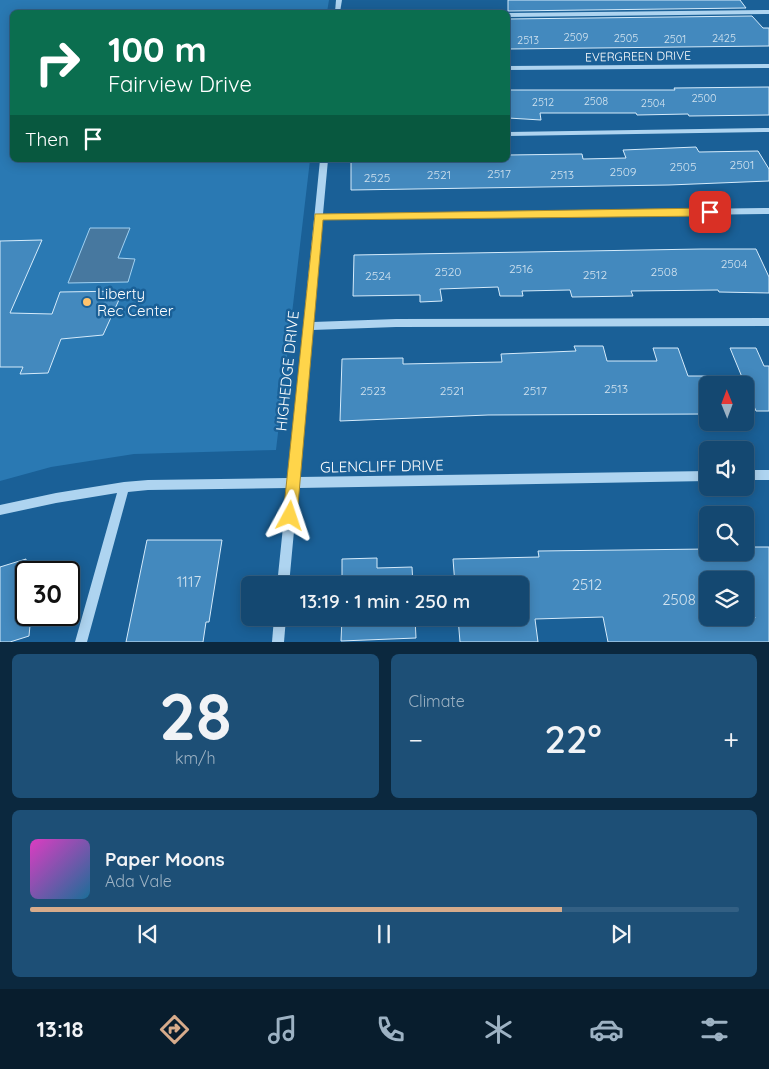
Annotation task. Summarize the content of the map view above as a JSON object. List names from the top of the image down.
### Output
{
  "streets": {
    "street": ["EVERGREEN DRIVE", "HIGHEDGE DRIVE", "GLENCLIFF DRIVE"]
  },
  "crossings": [
    ["HIGHEDGE DRIVE", "GLENCLIFF DRIVE"]
  ],
  "places": ["Liberty Rec Center"],
  "house_numbers": [
    "2509",
    "2505",
    "2425",
    "2501",
    "2513",
    "2500",
    "2508",
    "2512",
    "2504",
    "2501",
    "2505",
    "2509",
    "2517",
    "2521",
    "2513",
    "2525",
    "2504",
    "2516",
    "2520",
    "2508",
    "2512",
    "2524",
    "2513",
    "2523",
    "2521",
    "2517",
    "1117",
    "2512",
    "2508"
  ],
  "north": "top",
  "page": {
    "turn": ["100 m", "Fairview Drive"],
    "then": "Then",
    "limit": "30",
    "trip": "13:19 · 1 min · 250 m",
    "tile": [
      ["28", "km/h"],
      "Climate"
    ],
    "heat": ["−", "22°", "+"],
    "song": ["Paper Moons", "Ada Vale"],
    "tabs": "13:18"
  }
}
